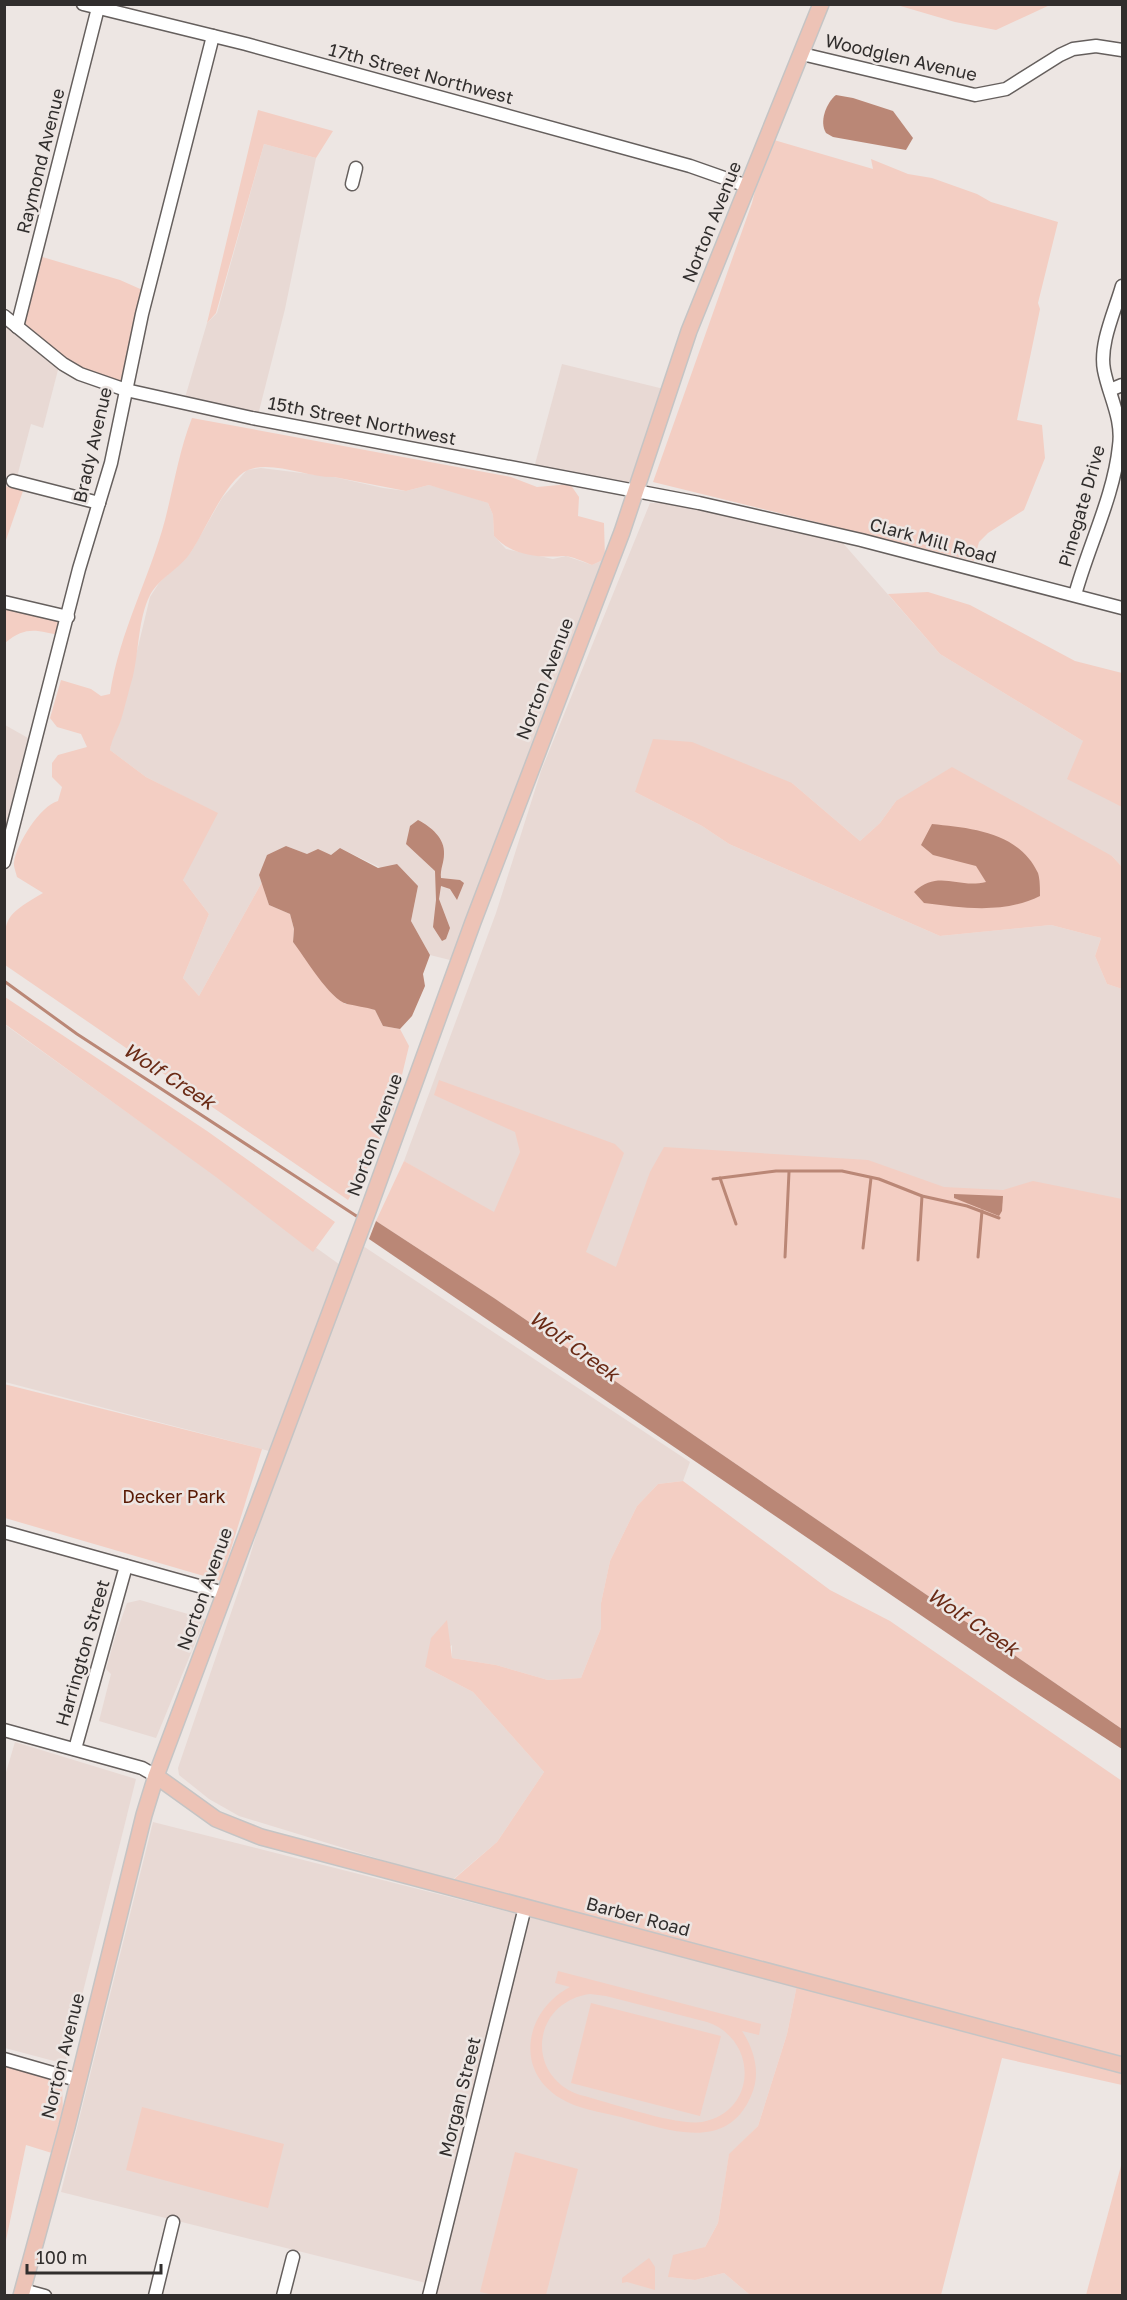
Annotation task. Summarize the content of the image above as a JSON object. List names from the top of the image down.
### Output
{
  "streets": {
    "main road": ["Norton Avenue", "Barber Road"],
    "street": [
      "Woodglen Avenue",
      "17th Street Northwest",
      "Raymond Avenue",
      "15th Street Northwest",
      "Brady Avenue",
      "Pinegate Drive",
      "Clark Mill Road",
      "Harrington Street",
      "Morgan Street"
    ]
  },
  "crossings": [
    ["Woodglen Avenue", "Norton Avenue"],
    ["17th Street Northwest", "Raymond Avenue"],
    ["17th Street Northwest", "Norton Avenue"],
    ["17th Street Northwest", "Brady Avenue"],
    ["Raymond Avenue", "15th Street Northwest"],
    ["Norton Avenue", "15th Street Northwest"],
    ["Norton Avenue", "Barber Road"],
    ["15th Street Northwest", "Brady Avenue"],
    ["15th Street Northwest", "Clark Mill Road"],
    ["Pinegate Drive", "Clark Mill Road"],
    ["Barber Road", "Morgan Street"]
  ],
  "water": ["Wolf Creek"],
  "parks": ["Decker Park"],
  "scale_bar": "100 m"
}
